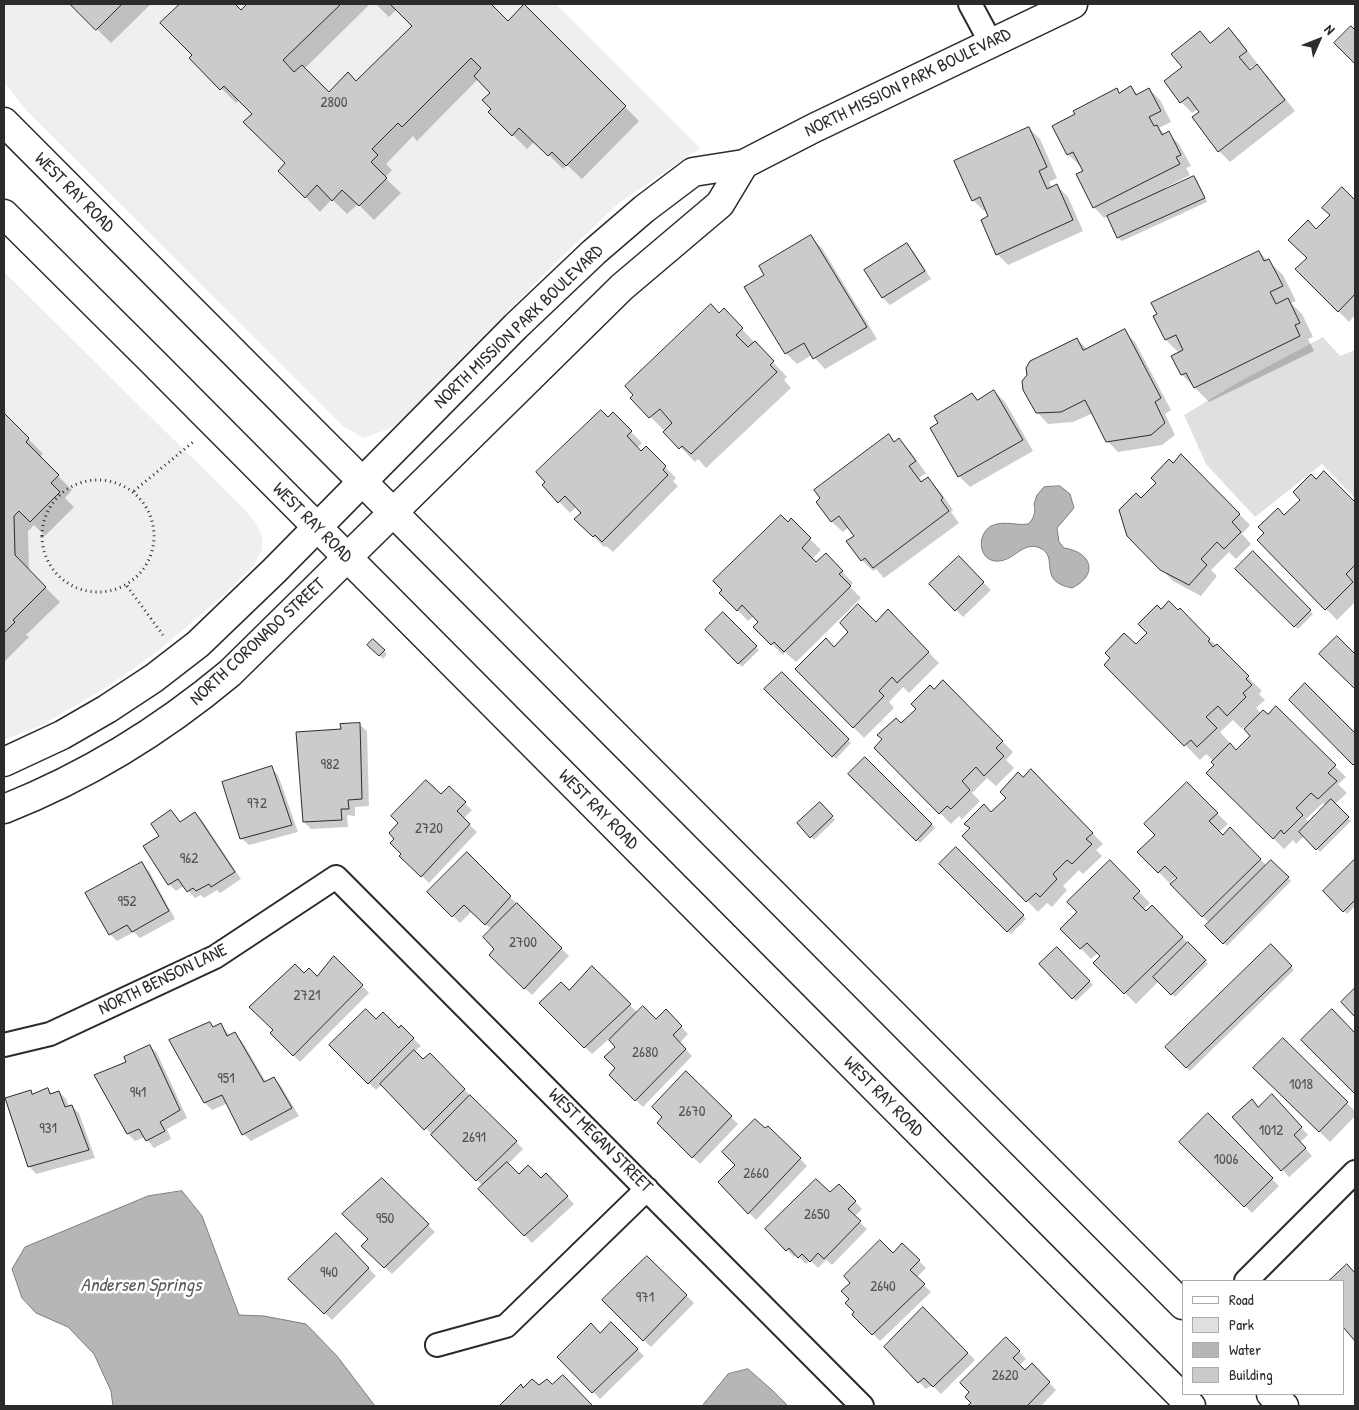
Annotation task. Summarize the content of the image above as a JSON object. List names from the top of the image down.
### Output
{
  "streets": {
    "main road": ["NORTH MISSION PARK BOULEVARD", "WEST RAY ROAD", "NORTH CORONADO STREET"],
    "street": ["NORTH BENSON LANE", "WEST MEGAN STREET"]
  },
  "crossings": [
    ["NORTH MISSION PARK BOULEVARD", "WEST RAY ROAD"],
    ["WEST RAY ROAD", "NORTH CORONADO STREET"],
    ["NORTH BENSON LANE", "WEST MEGAN STREET"]
  ],
  "water": ["Andersen Springs"],
  "house_numbers": [
    "2800",
    "982",
    "972",
    "2720",
    "962",
    "952",
    "2700",
    "2721",
    "2680",
    "951",
    "1018",
    "941",
    "2670",
    "931",
    "1012",
    "2691",
    "1006",
    "2660",
    "2650",
    "950",
    "940",
    "2640",
    "971",
    "2620"
  ],
  "legend": [
    "Road",
    "Park",
    "Water",
    "Building"
  ],
  "north": "top right"
}
